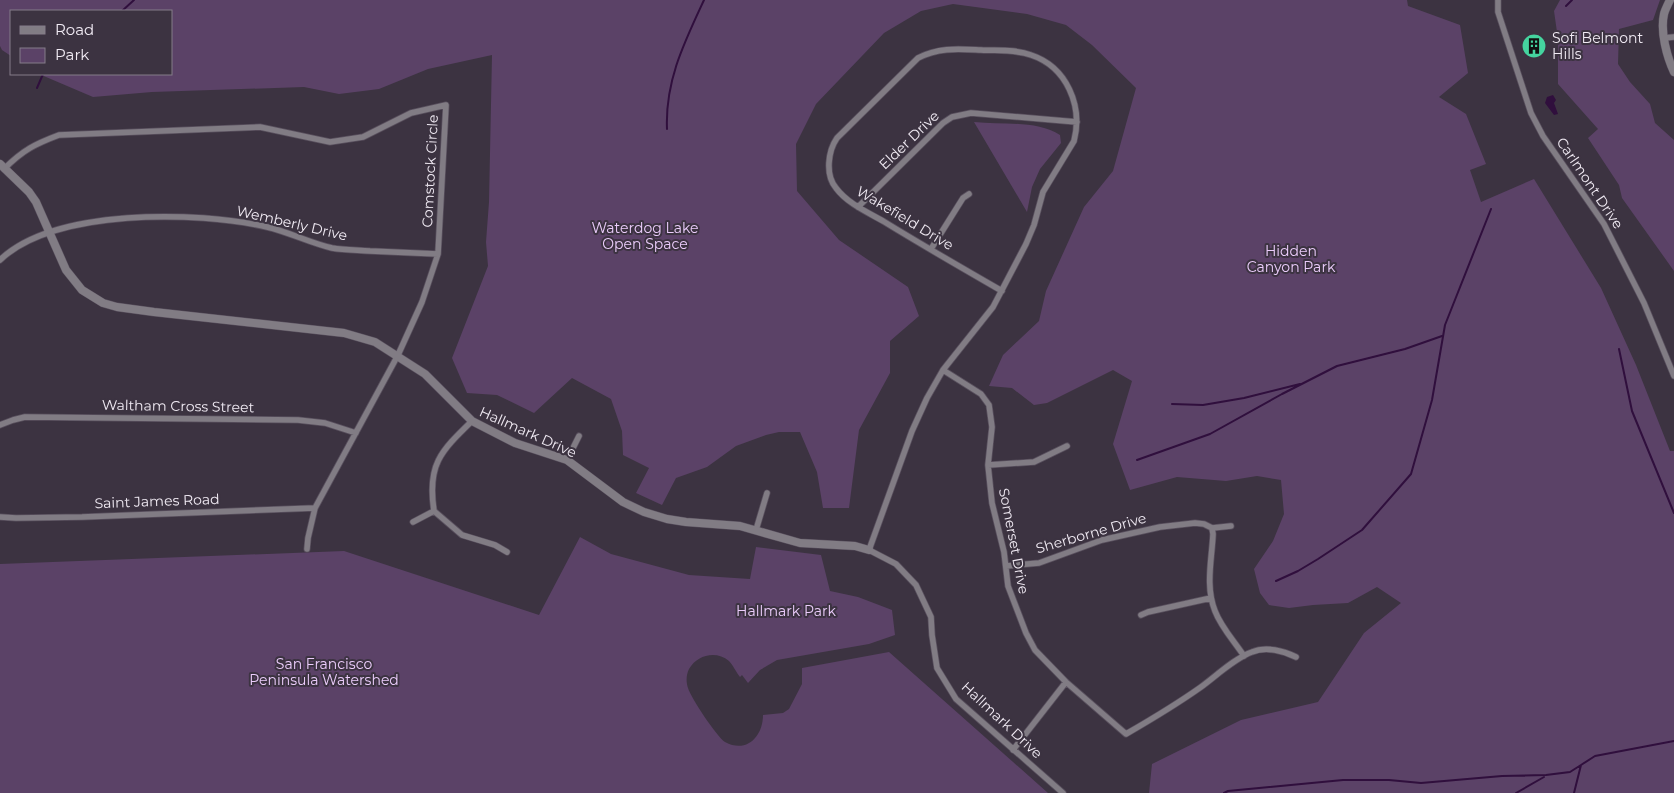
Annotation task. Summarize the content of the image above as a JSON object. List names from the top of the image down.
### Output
{
  "streets": {
    "street": [
      "Elder Drive",
      "Comstock Circle",
      "Carlmont Drive",
      "Wakefield Drive",
      "Wemberly Drive",
      "Waltham Cross Street",
      "Hallmark Drive",
      "Saint James Road",
      "Sherborne Drive",
      "Somerset Drive"
    ]
  },
  "crossings": [
    ["Elder Drive", "Wakefield Drive"],
    ["Comstock Circle", "Wemberly Drive"],
    ["Comstock Circle", "Waltham Cross Street"],
    ["Comstock Circle", "Hallmark Drive"],
    ["Comstock Circle", "Saint James Road"],
    ["Wakefield Drive", "Hallmark Drive"],
    ["Wakefield Drive", "Somerset Drive"],
    ["Wemberly Drive", "Hallmark Drive"],
    ["Sherborne Drive", "Somerset Drive"]
  ],
  "parks": [
    "Waterdog Lake Open Space",
    "Hidden Canyon Park",
    "Hallmark Park",
    "San Francisco Peninsula Watershed"
  ],
  "places": {
    "building": ["Sofi Belmont Hills"]
  },
  "legend": ["Road", "Park"]
}
